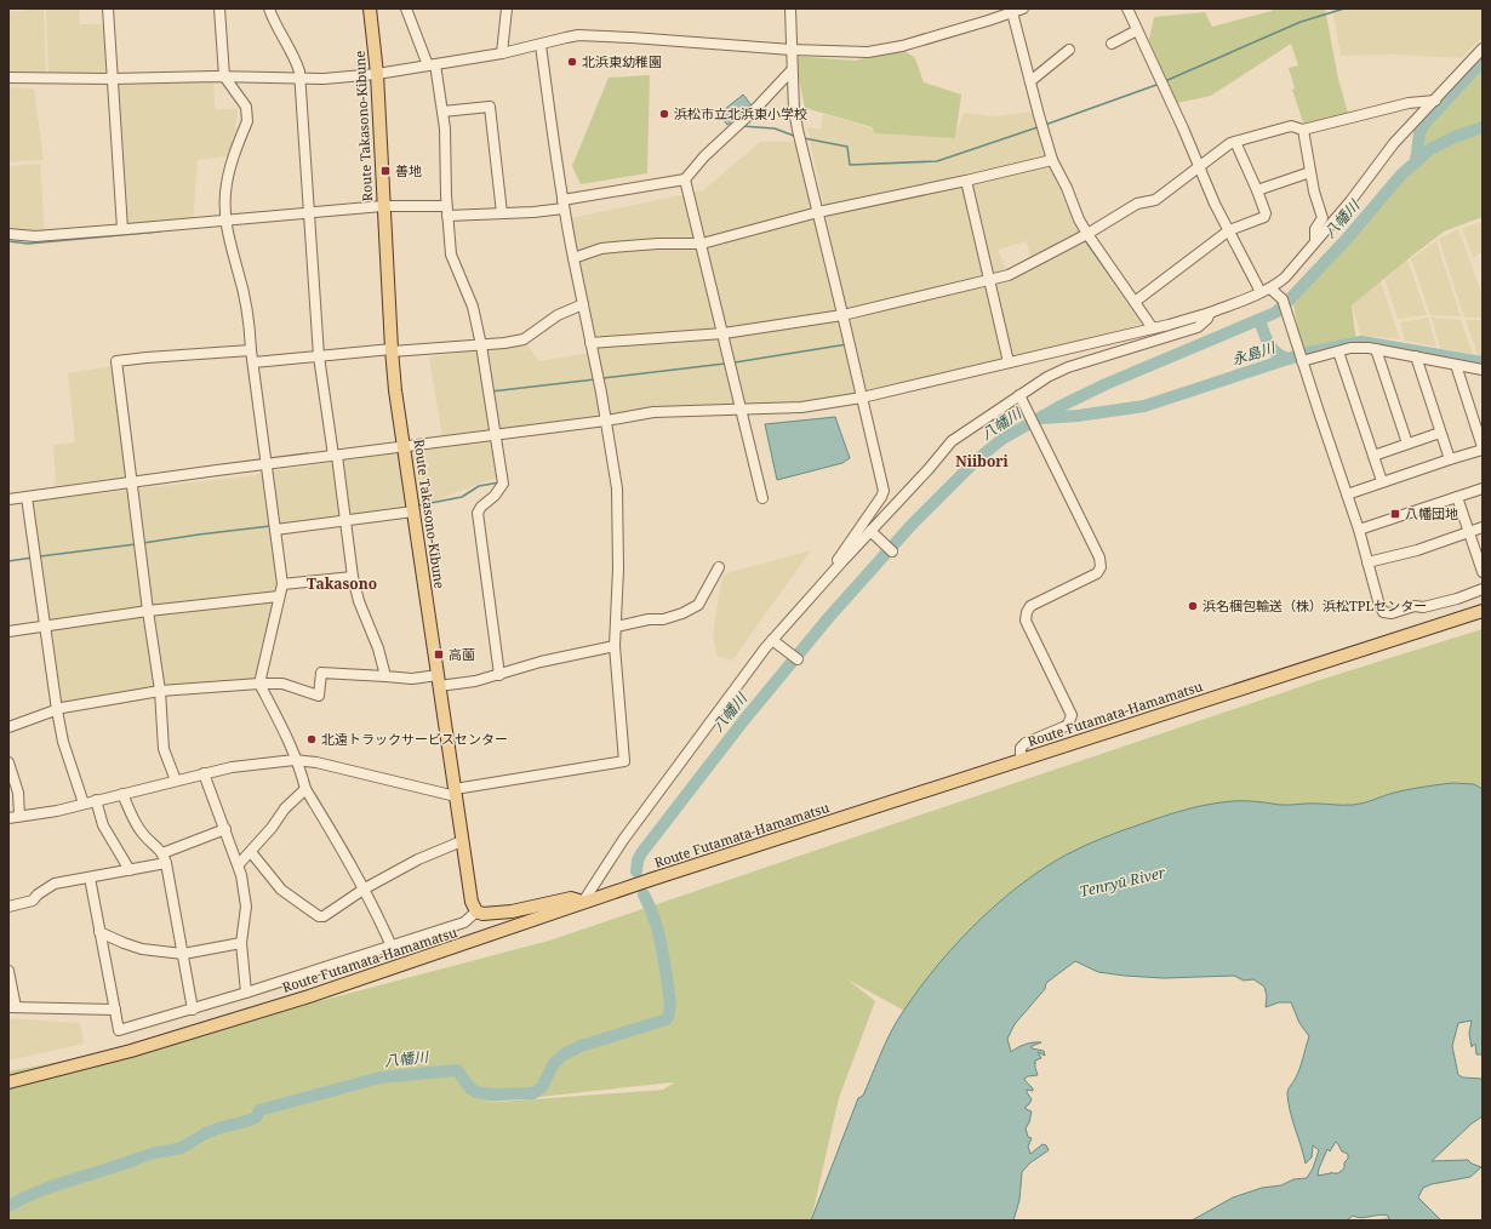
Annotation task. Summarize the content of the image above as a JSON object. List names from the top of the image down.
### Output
{
  "streets": {
    "main road": ["Route Takasono-Kibune", "Route Futamata-Hamamatsu"]
  },
  "districts": ["Niibori", "Takasono"],
  "water": ["八幡川", "永島川", "Tenryū River"],
  "places": {
    "other": [
      "北浜東幼稚園",
      "浜松市立北浜東小学校",
      "浜名梱包輸送（株）浜松TPLセンター",
      "北遠トラックサービスセンター"
    ],
    "transit": ["善地", "八幡団地", "高薗"]
  }
}
